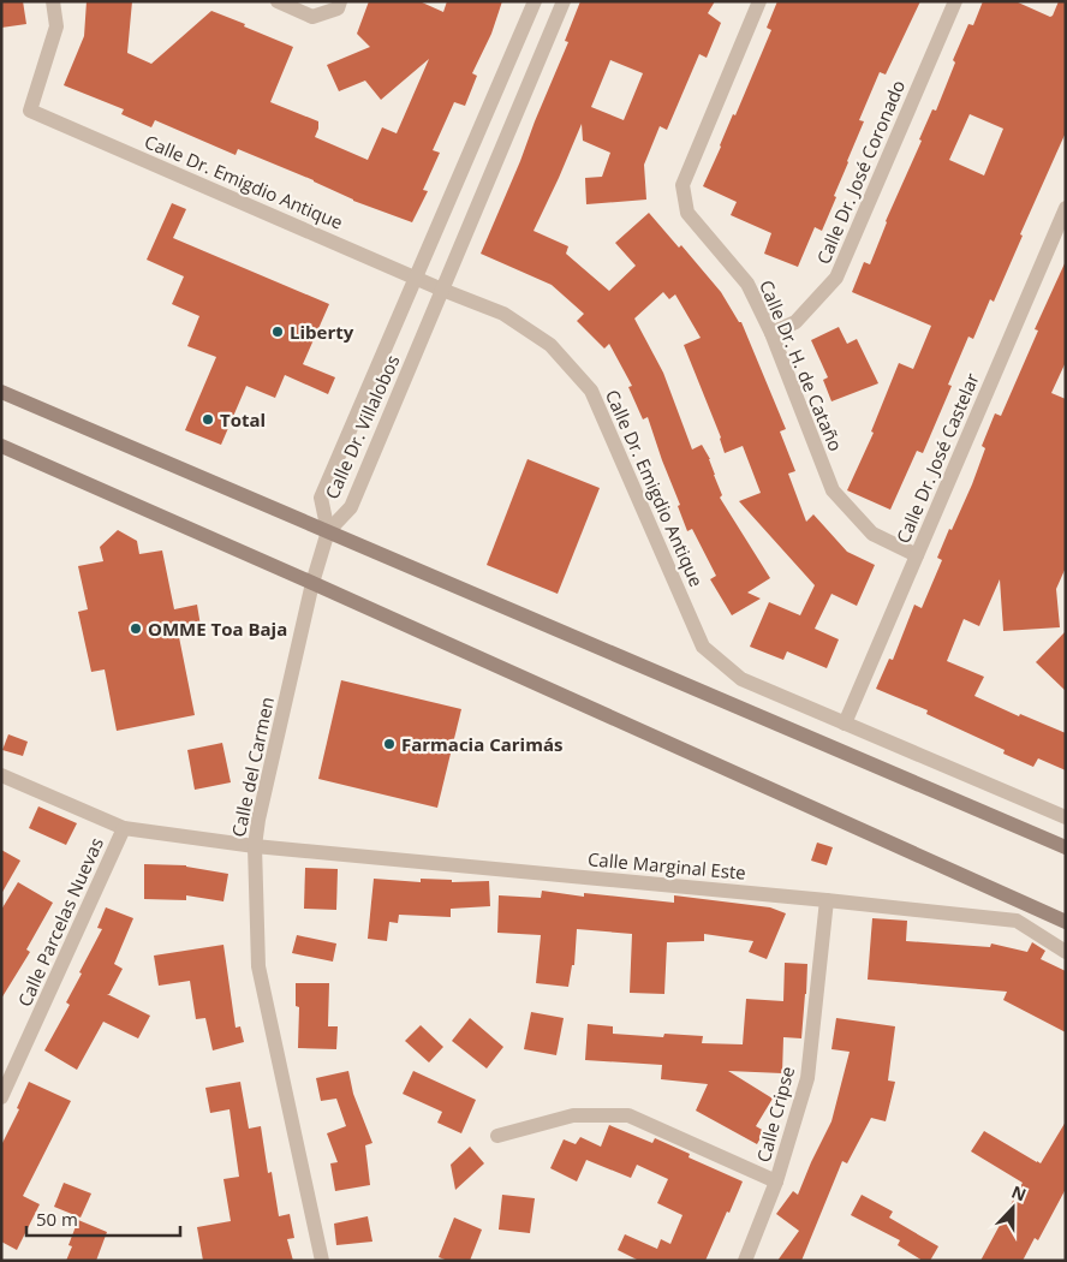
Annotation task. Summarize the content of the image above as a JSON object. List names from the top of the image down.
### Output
{
  "streets": {
    "street": [
      "Calle Dr. José Coronado",
      "Calle Dr. Emigdio Antique",
      "Calle Dr. H. de Cataño",
      "Calle Dr. Villalobos",
      "Calle Dr. José Castelar",
      "Calle del Carmen",
      "Calle Marginal Este",
      "Calle Parcelas Nuevas",
      "Calle Cripse"
    ]
  },
  "crossings": [
    ["Calle Dr. José Coronado", "Calle Dr. H. de Cataño"],
    ["Calle Dr. Emigdio Antique", "Calle Dr. Villalobos"],
    ["Calle Dr. Emigdio Antique", "Calle Dr. José Castelar"],
    ["Calle Dr. H. de Cataño", "Calle Dr. José Castelar"],
    ["Calle Dr. Villalobos", "Calle del Carmen"],
    ["Calle del Carmen", "Calle Marginal Este"],
    ["Calle Marginal Este", "Calle Parcelas Nuevas"],
    ["Calle Marginal Este", "Calle Cripse"]
  ],
  "places": [
    "Liberty",
    "Total",
    "OMME Toa Baja",
    "Farmacia Carimás"
  ],
  "scale_bar": "50 m",
  "north": "top"
}
